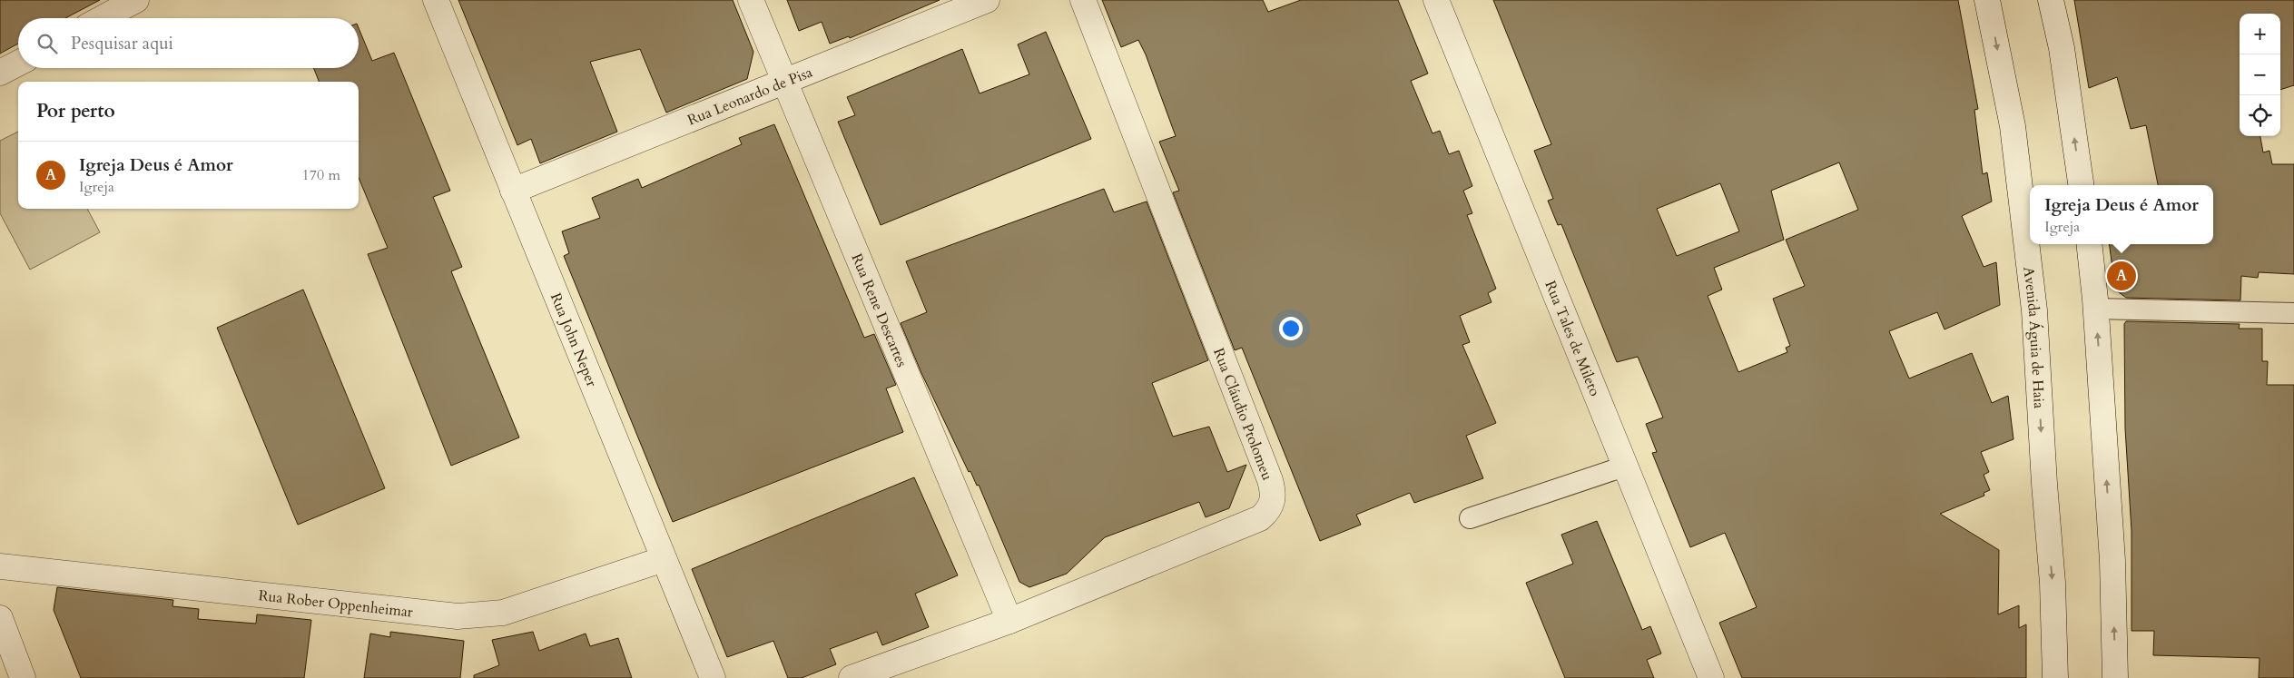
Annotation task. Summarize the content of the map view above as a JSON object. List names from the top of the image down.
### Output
{
  "streets": {
    "street": [
      "Rua Leonardo de Pisa",
      "Rua Rene Descartes",
      "Avenida Águia de Haia",
      "Rua John Neper",
      "Rua Tales de Mileto",
      "Rua Cláudio Ptolomeu",
      "Rua Rober Oppenheimar"
    ]
  },
  "crossings": [
    ["Rua Leonardo de Pisa", "Rua Rene Descartes"],
    ["Rua Leonardo de Pisa", "Rua John Neper"],
    ["Rua Rene Descartes", "Rua Cláudio Ptolomeu"],
    ["Rua John Neper", "Rua Rober Oppenheimar"]
  ],
  "page": {
    "map_buttons": ["+", "−"],
    "search": "Pesquisar aqui",
    "heading": "Por perto",
    "list": [
      {
        "mark": "A",
        "name": "Igreja Deus é Amor",
        "note": "Igreja",
        "value": "170 m"
      }
    ],
    "popup": ["Igreja Deus é Amor", "Igreja"],
    "pins": "A"
  }
}
